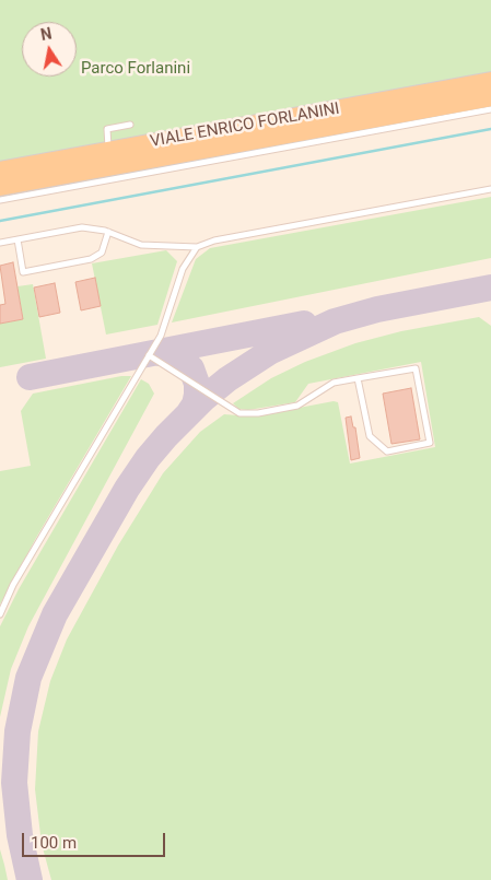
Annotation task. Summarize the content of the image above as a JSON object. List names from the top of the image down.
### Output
{
  "streets": {
    "main road": ["VIALE ENRICO FORLANINI"]
  },
  "parks": ["Parco Forlanini"],
  "scale_bar": "100 m",
  "north": "top"
}
